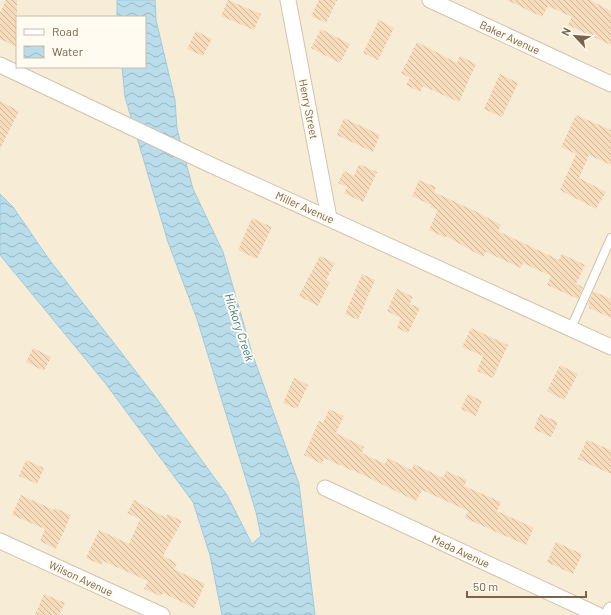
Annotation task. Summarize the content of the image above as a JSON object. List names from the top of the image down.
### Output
{
  "streets": {
    "street": [
      "Baker Avenue",
      "Henry Street",
      "Miller Avenue",
      "Meda Avenue",
      "Wilson Avenue"
    ]
  },
  "crossings": [
    ["Henry Street", "Miller Avenue"]
  ],
  "water": ["Hickory Creek"],
  "legend": ["Road", "Water"],
  "scale_bar": "50 m",
  "north": "top left"
}
